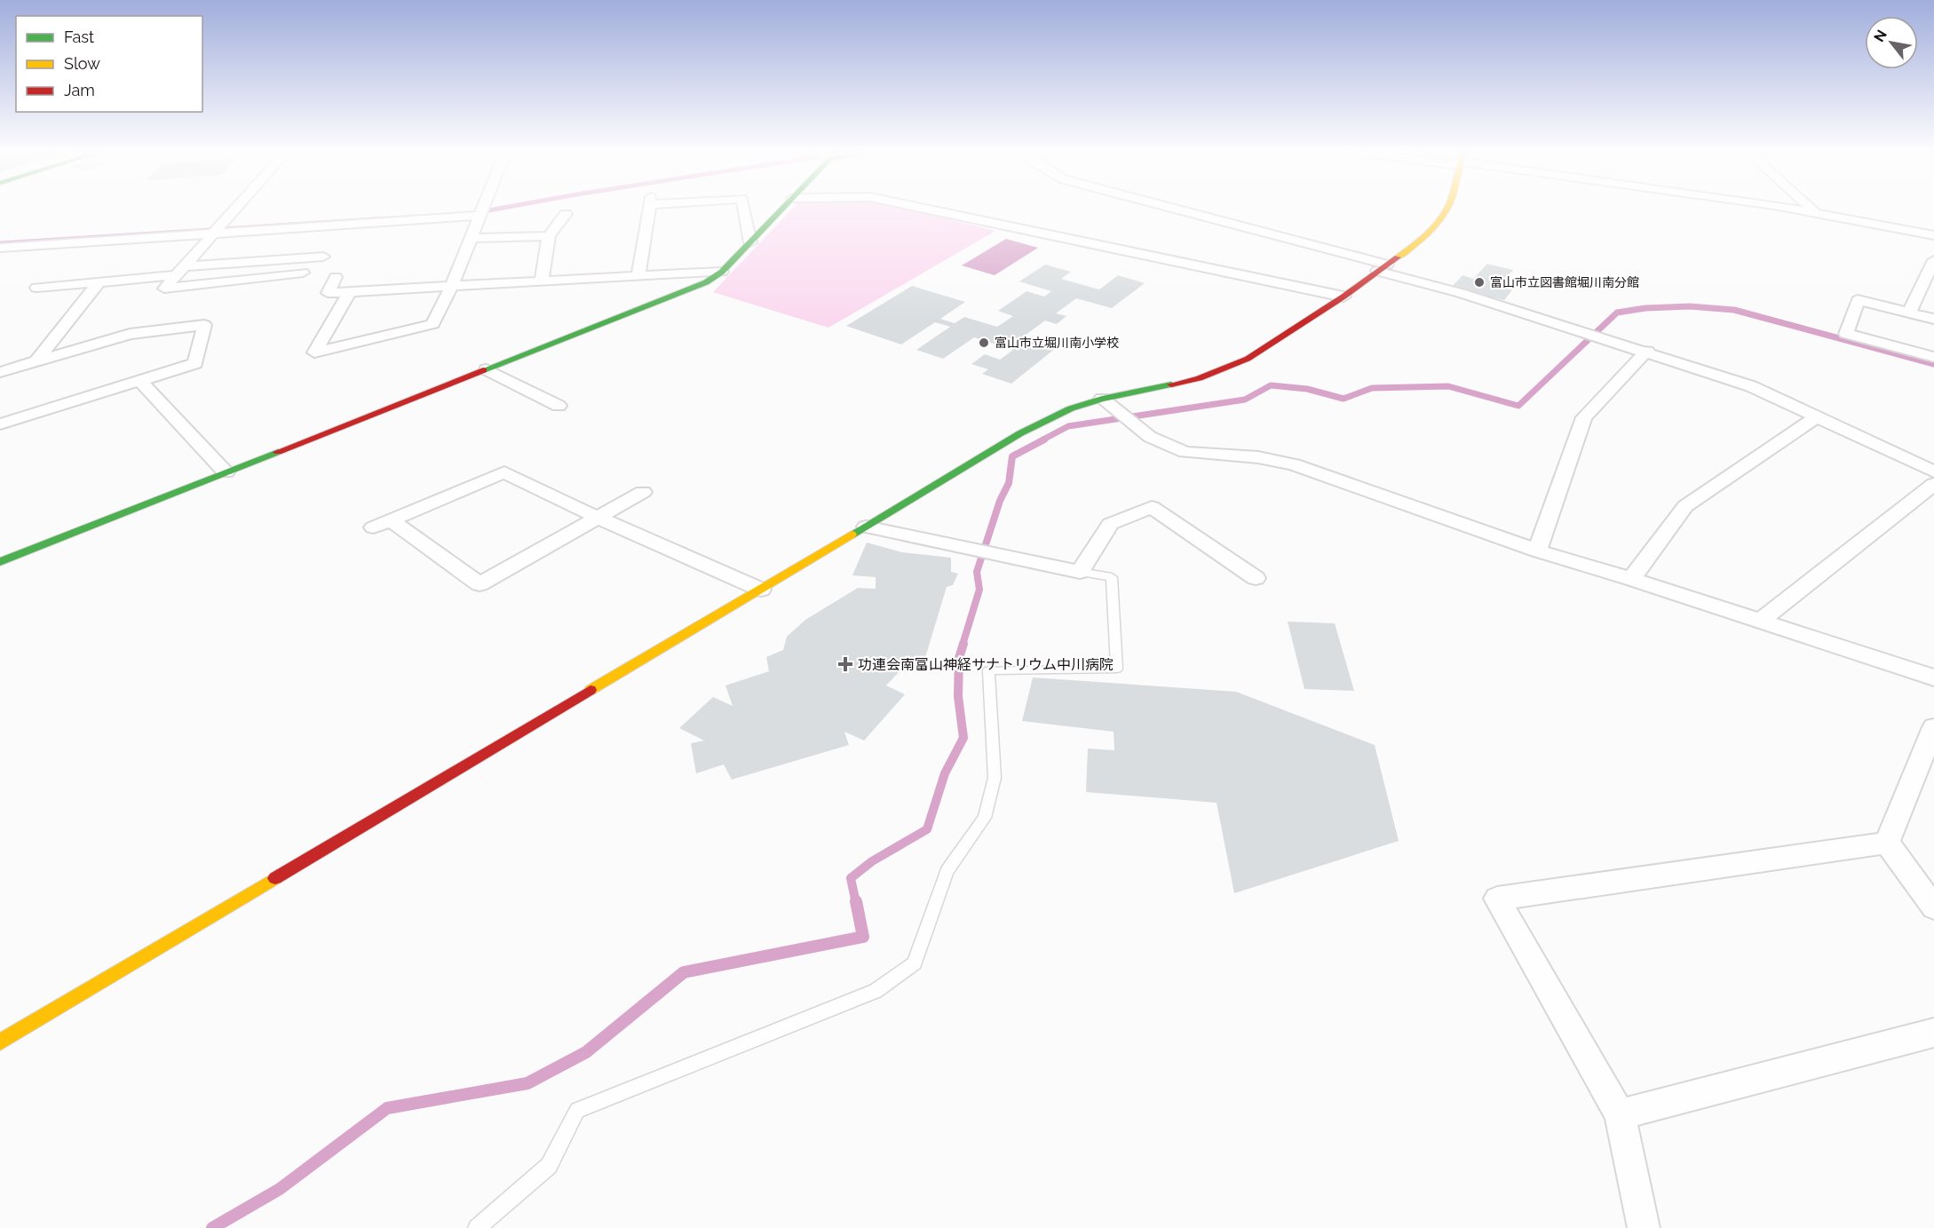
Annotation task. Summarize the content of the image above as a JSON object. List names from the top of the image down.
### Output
{
  "places": {
    "other": ["富山市立図書館堀川南分館", "富山市立堀川南小学校"],
    "health": ["功連会南富山神経サナトリウム中川病院"]
  },
  "legend": ["Fast", "Slow", "Jam"],
  "north": "top left"
}
